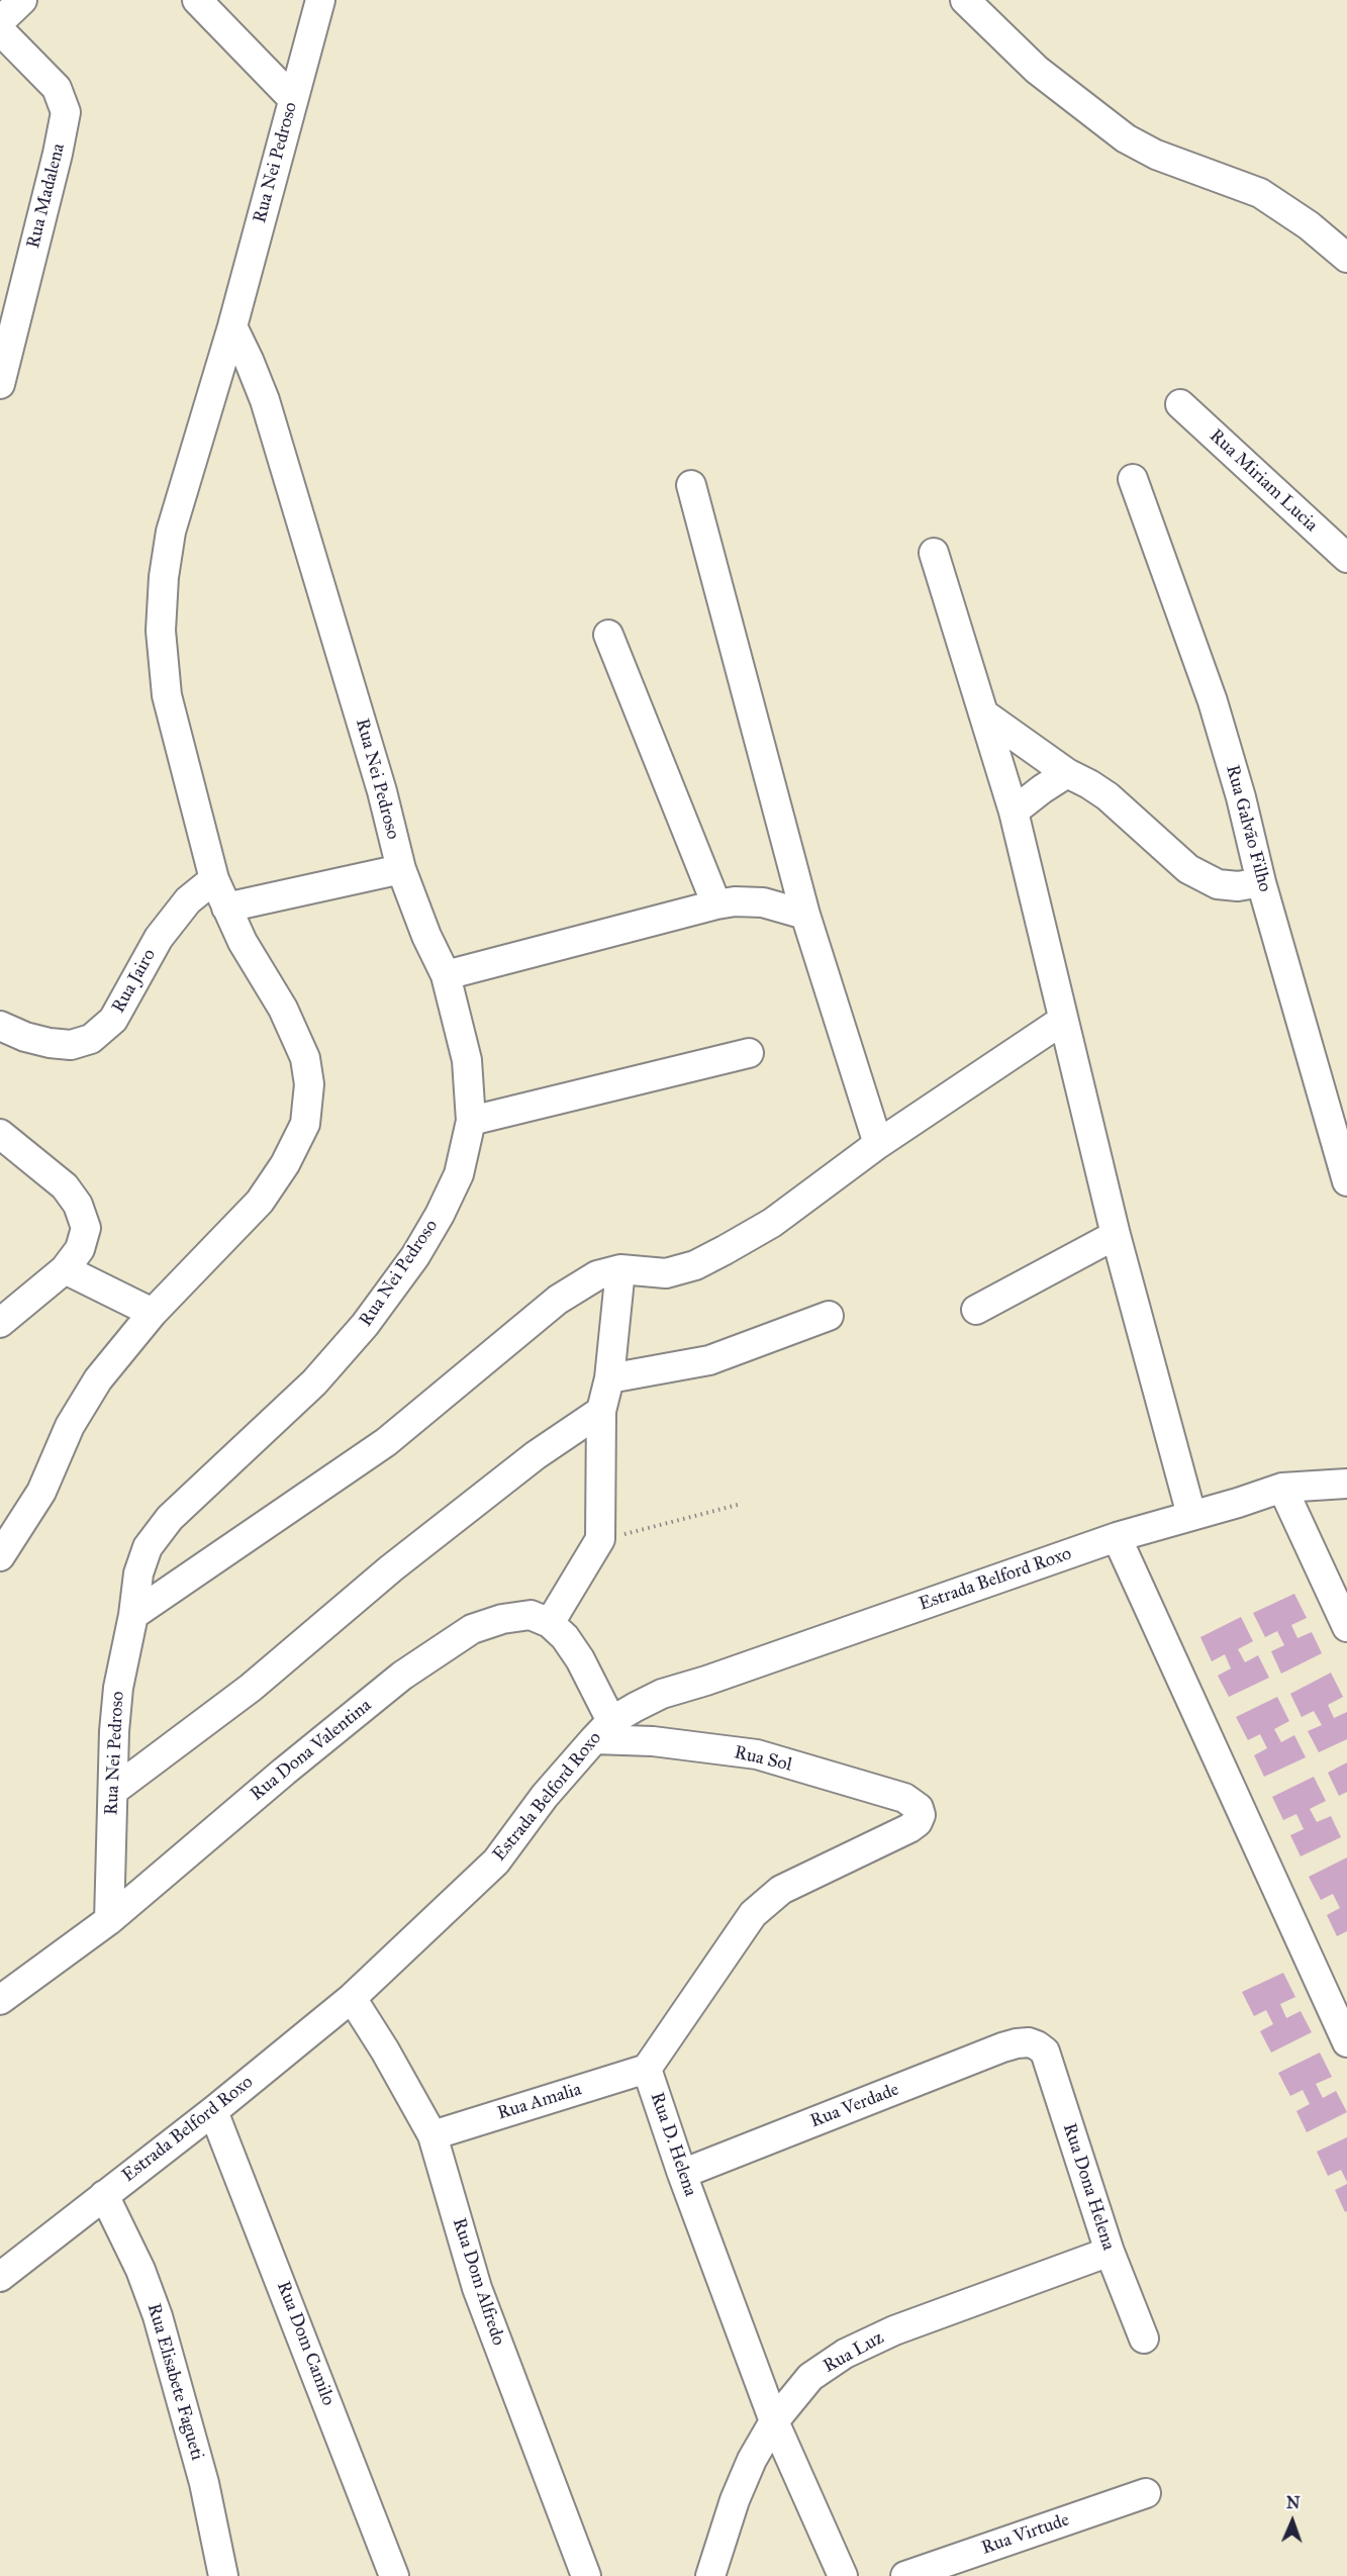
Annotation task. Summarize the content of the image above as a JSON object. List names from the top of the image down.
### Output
{
  "streets": {
    "street": [
      "Rua Nei Pedroso",
      "Rua Madalena",
      "Rua Miriam Lucia",
      "Rua Galvão Filho",
      "Rua Jairo",
      "Estrada Belford Roxo",
      "Rua Dona Valentina",
      "Rua Sol",
      "Rua Amalia",
      "Rua Verdade",
      "Rua D. Helena",
      "Rua Dona Helena",
      "Rua Dom Alfredo",
      "Rua Dom Camilo",
      "Rua Luz",
      "Rua Elisabete Fagueti",
      "Rua Virtude"
    ]
  },
  "crossings": [
    ["Rua Nei Pedroso", "Rua Jairo"],
    ["Rua Nei Pedroso", "Rua Dona Valentina"],
    ["Estrada Belford Roxo", "Rua Sol"],
    ["Estrada Belford Roxo", "Rua Dom Alfredo"],
    ["Estrada Belford Roxo", "Rua Dom Camilo"],
    ["Estrada Belford Roxo", "Rua Elisabete Fagueti"],
    ["Rua Sol", "Rua D. Helena"],
    ["Rua Amalia", "Rua D. Helena"],
    ["Rua Amalia", "Rua Dom Alfredo"],
    ["Rua Verdade", "Rua D. Helena"],
    ["Rua Verdade", "Rua Dona Helena"],
    ["Rua D. Helena", "Rua Luz"],
    ["Rua Dona Helena", "Rua Luz"]
  ],
  "north": "top"
}
